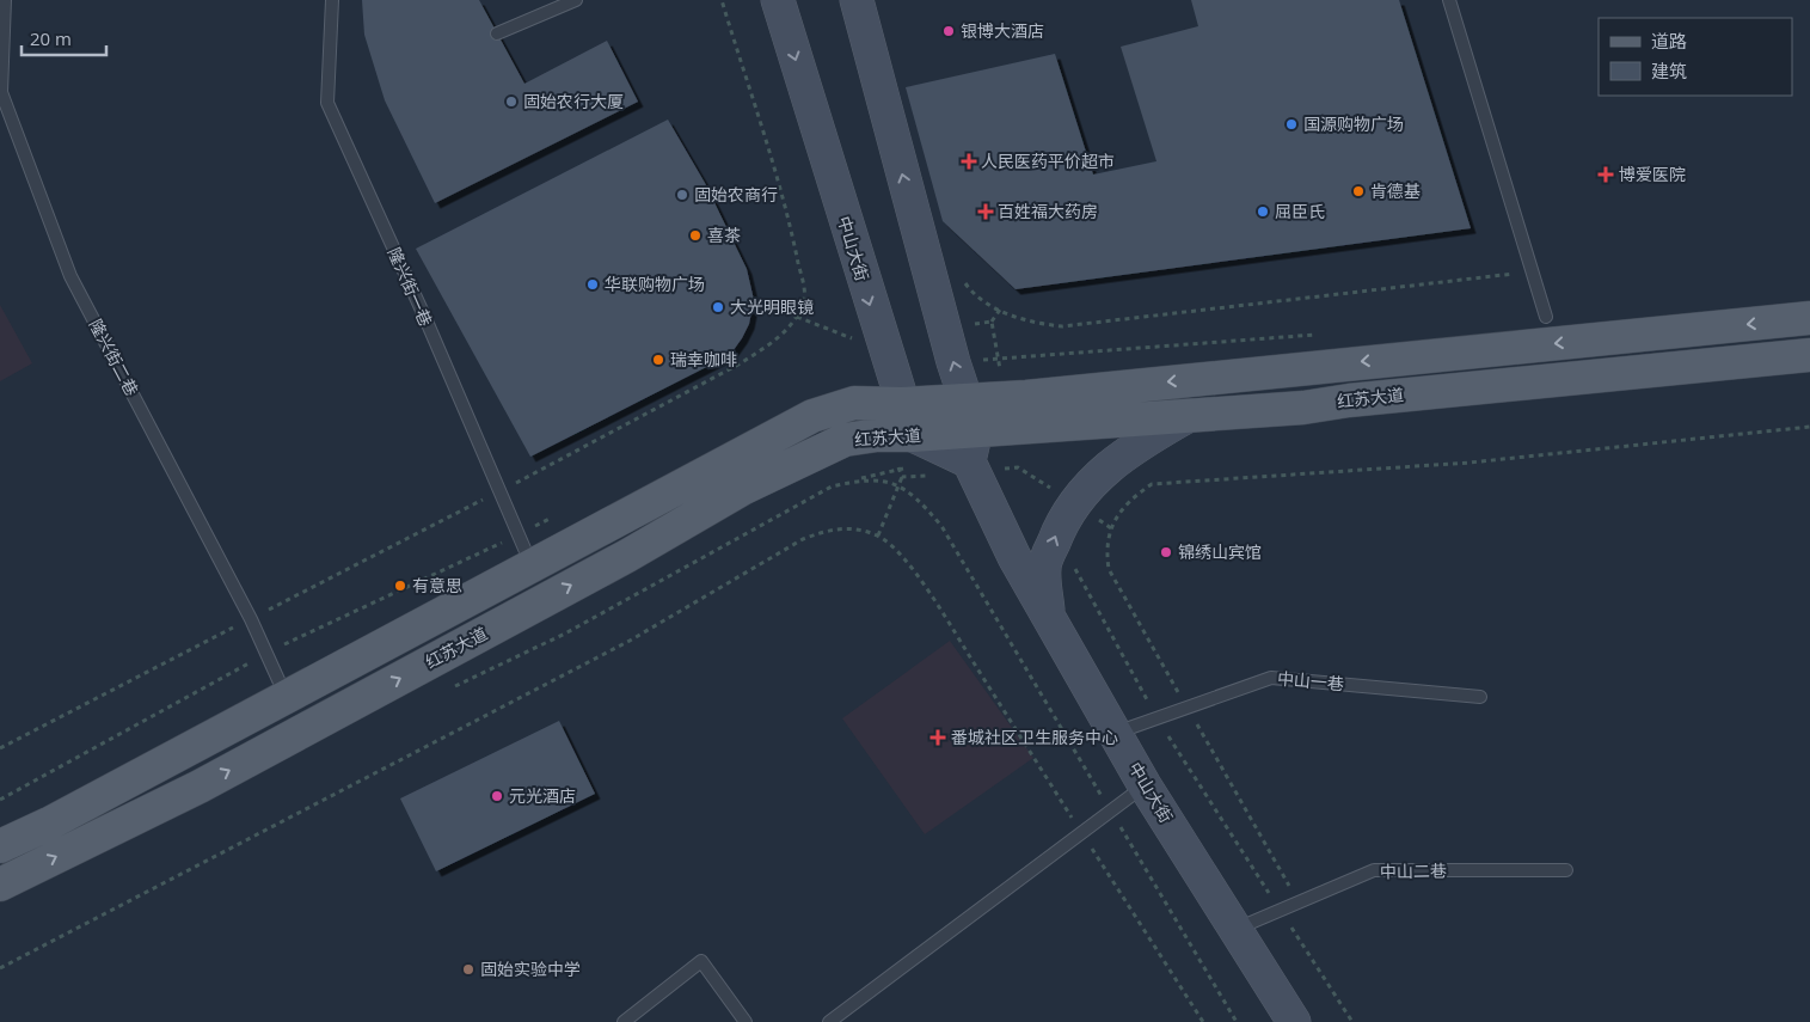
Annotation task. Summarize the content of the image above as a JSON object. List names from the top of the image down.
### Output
{
  "streets": {
    "main road": ["中山大街", "红苏大道"],
    "lane": [
      "隆兴街一巷",
      "隆兴街二巷",
      "中山一巷",
      "中山二巷"
    ]
  },
  "crossings": [
    ["中山大街", "红苏大道"],
    ["中山大街", "中山一巷"],
    ["中山大街", "中山二巷"],
    ["隆兴街一巷", "红苏大道"],
    ["隆兴街二巷", "红苏大道"]
  ],
  "places": {
    "other": [
      "银博大酒店",
      "固始农行大厦",
      "国源购物广场",
      "肯德基",
      "固始农商行",
      "屈臣氏",
      "喜茶",
      "华联购物广场",
      "大光明眼镜",
      "瑞幸咖啡",
      "锦绣山宾馆",
      "有意思",
      "元光酒店",
      "固始实验中学"
    ],
    "health": [
      "人民医药平价超市",
      "博爱医院",
      "百姓福大药房",
      "番城社区卫生服务中心"
    ]
  },
  "legend": ["道路", "建筑"],
  "scale_bar": "20 m"
}
